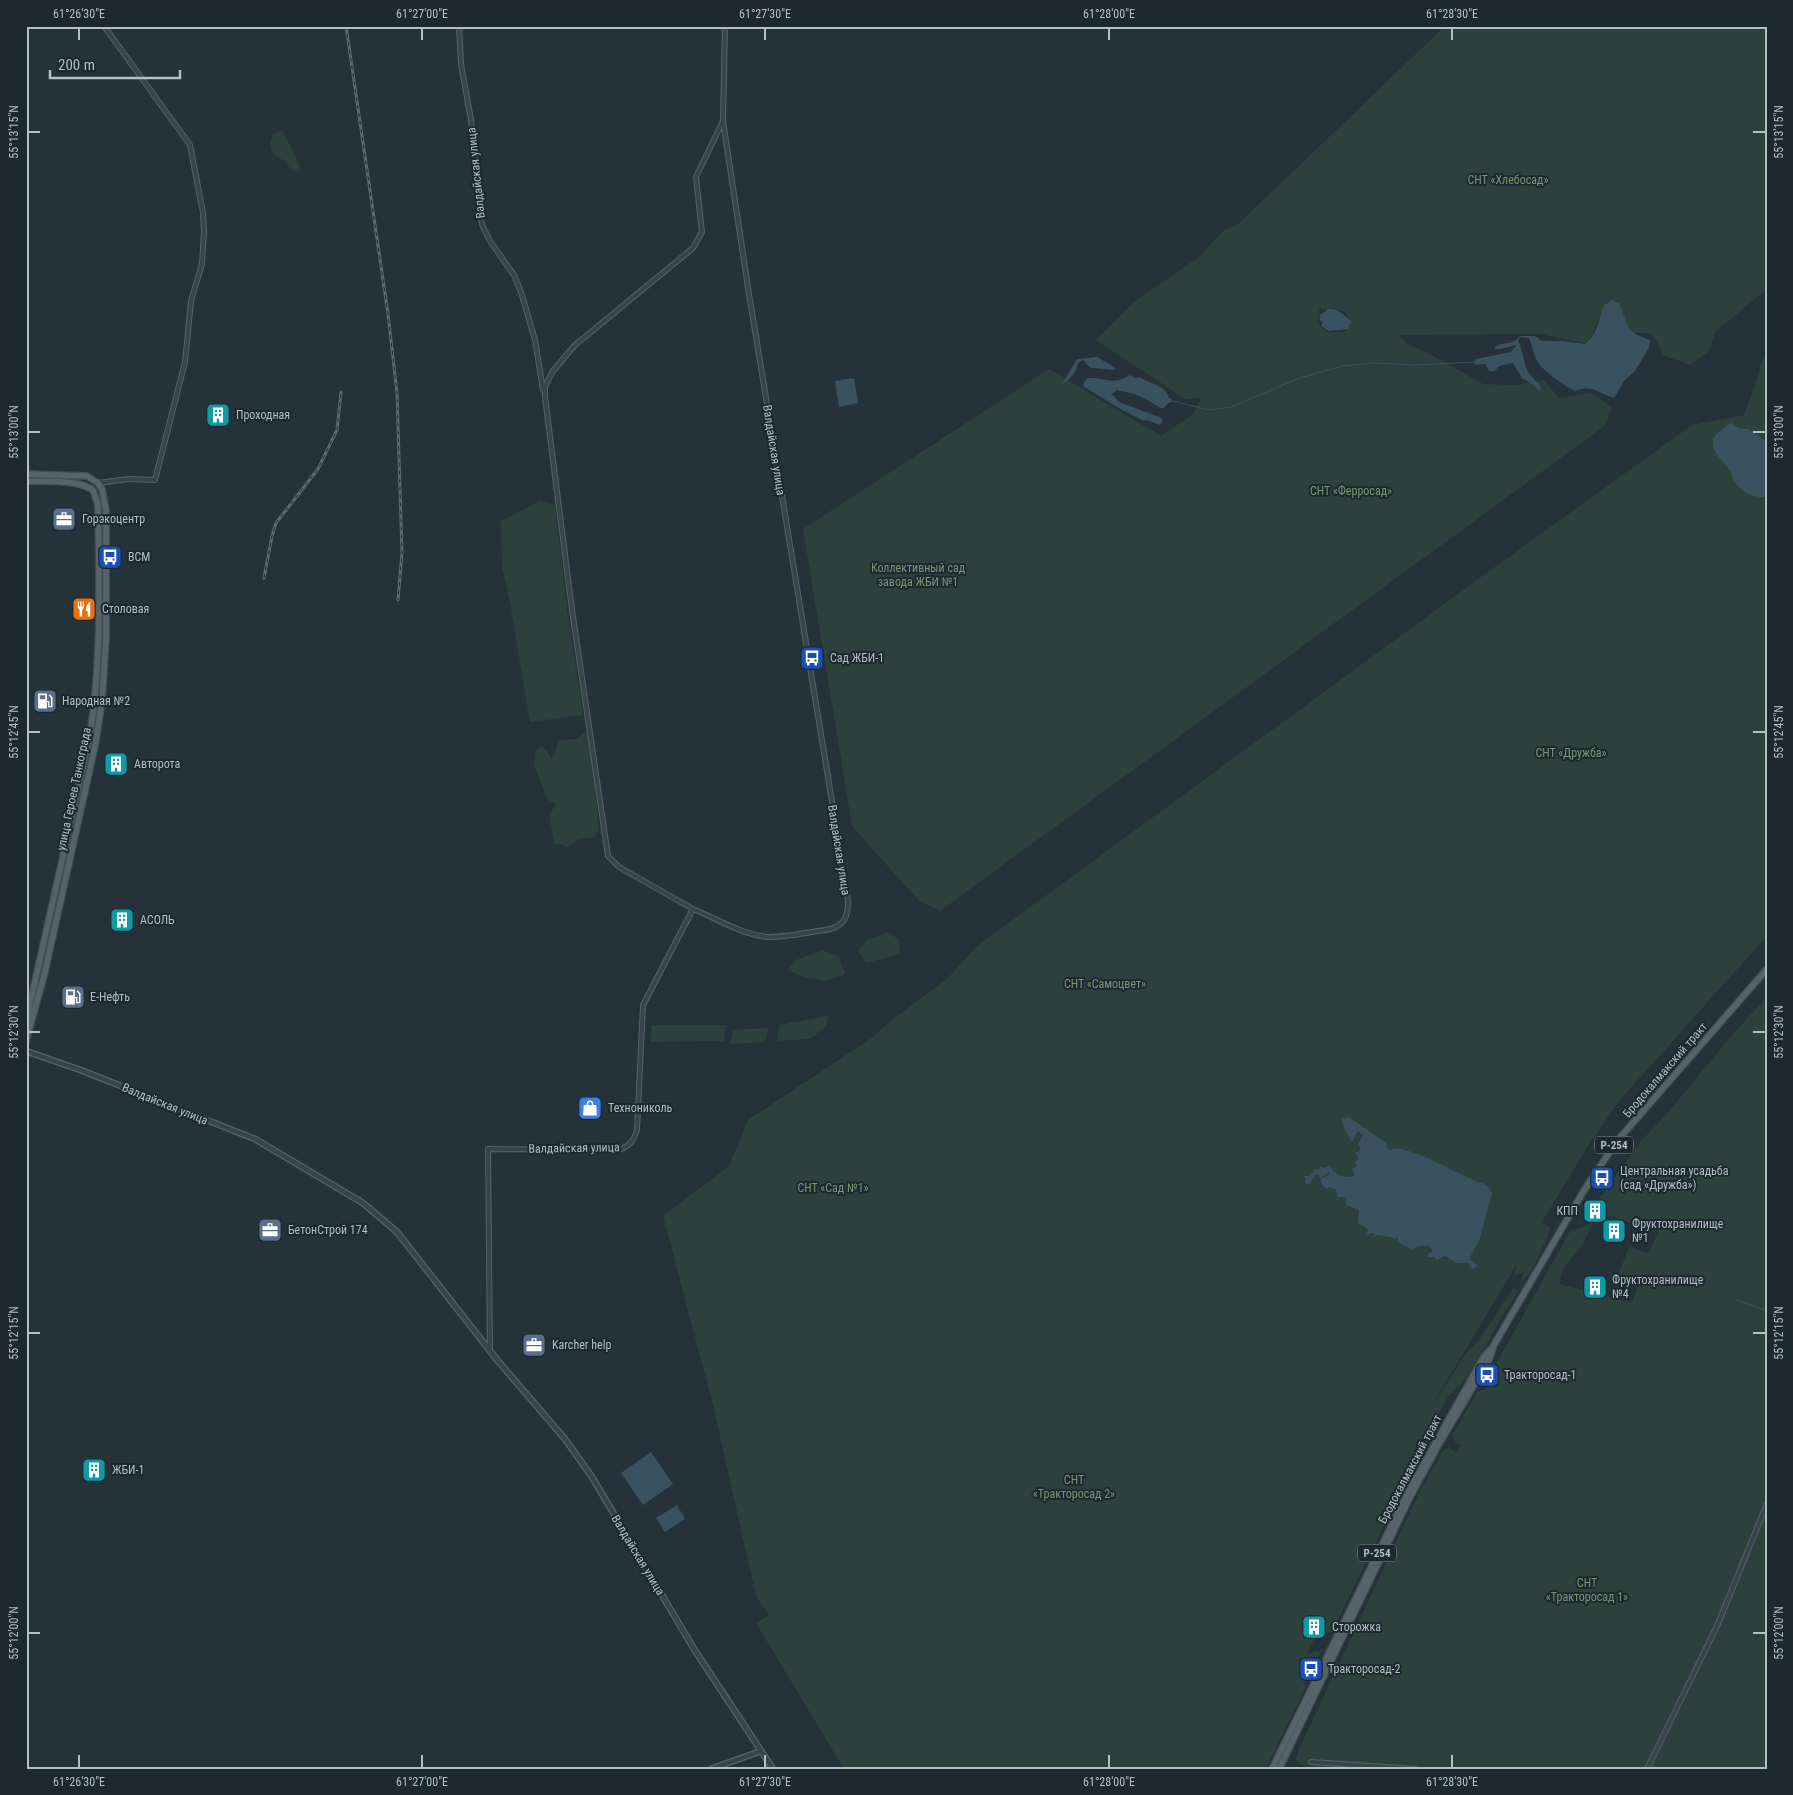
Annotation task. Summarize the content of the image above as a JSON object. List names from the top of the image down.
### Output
{
  "streets": {
    "main road": ["улица Героев Танкограда", "Бродокалмакский тракт", "Р-254"],
    "street": ["Валдайская улица"]
  },
  "parks": [
    "СНТ «Хлебосад»",
    "СНТ «Ферросад»",
    "Коллективный сад завода ЖБИ №1",
    "СНТ «Дружба»",
    "СНТ «Самоцвет»",
    "СНТ «Сад №1»",
    "СНТ «Тракторосад 2»",
    "СНТ «Тракторосад 1»"
  ],
  "places": {
    "building": [
      "Проходная",
      "Авторота",
      "АСОЛЬ",
      "КПП",
      "Фруктохранилище №1",
      "Фруктохранилище №4",
      "ЖБИ-1",
      "Сторожка"
    ],
    "office": ["Горэкоцентр", "БетонСтрой 174", "Karcher help"],
    "bus stop": [
      "ВСМ",
      "Сад ЖБИ-1",
      "Центральная усадьба (сад «Дружба»)",
      "Тракторосад-1",
      "Тракторосад-2"
    ],
    "restaurant": ["Столовая"],
    "fuel station": ["Народная №2", "E-Нефть"],
    "shop": ["Технониколь"]
  },
  "scale_bar": "200 m",
  "coordinates": [
    "61°26'30\"E",
    "61°27'00\"E",
    "61°27'30\"E",
    "61°28'00\"E",
    "61°28'30\"E",
    "55°13'15\"N",
    "55°13'00\"N",
    "55°12'45\"N",
    "55°12'30\"N",
    "55°12'15\"N",
    "55°12'00\"N"
  ]
}
